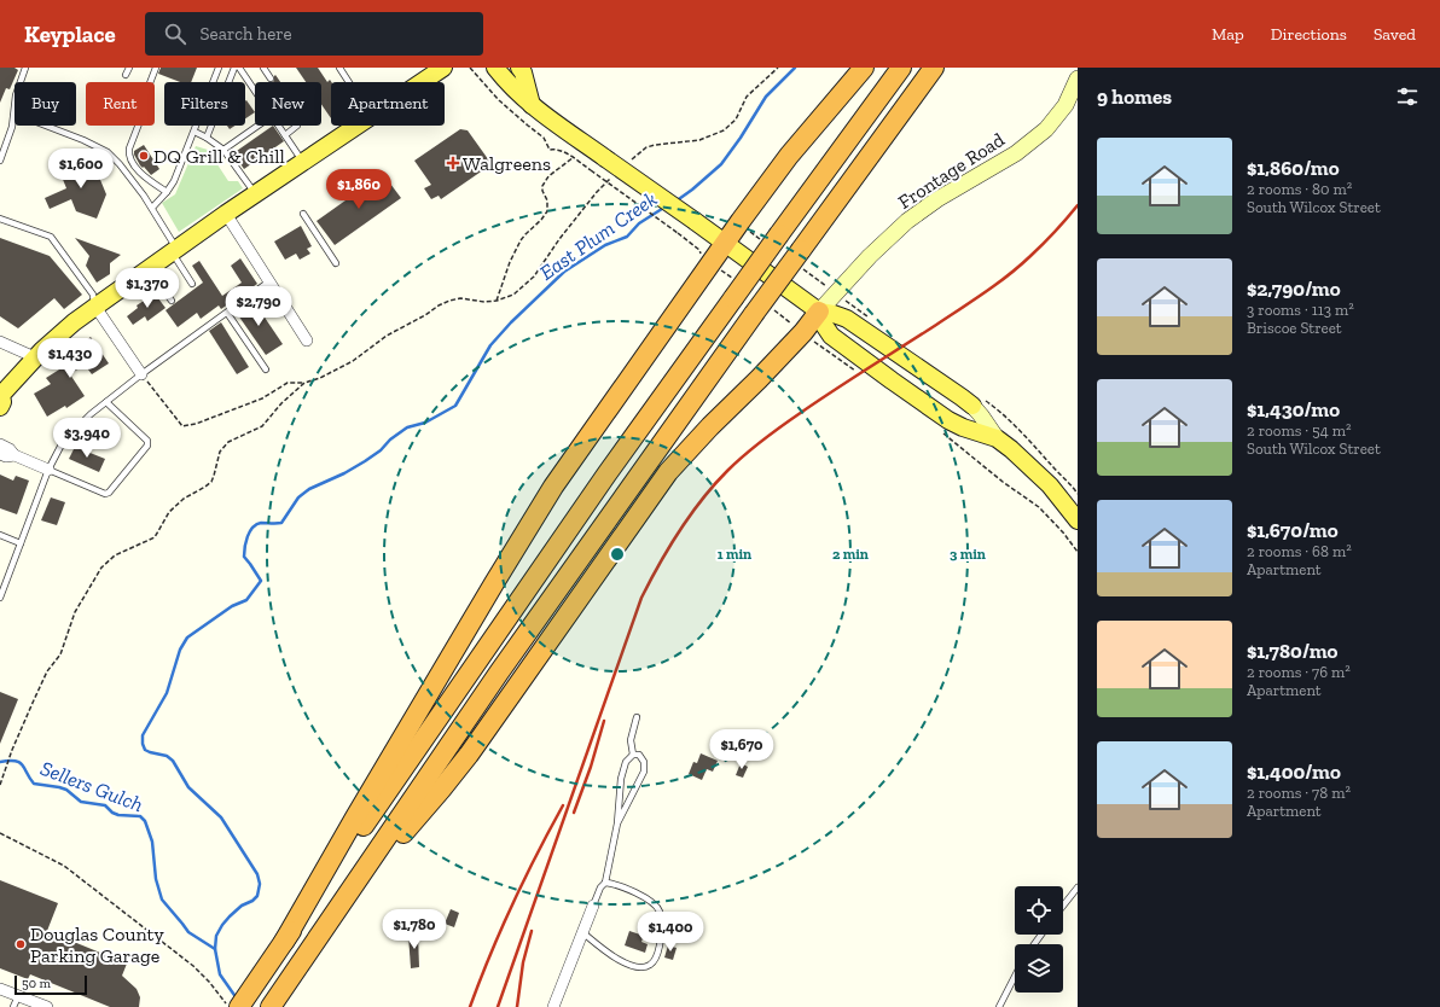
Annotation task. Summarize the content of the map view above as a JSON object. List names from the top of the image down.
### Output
{
  "streets": {
    "main road": ["Frontage Road"]
  },
  "water": ["East Plum Creek", "Sellers Gulch"],
  "places": {
    "other": ["DQ Grill & Chill", "Douglas County Parking Garage"],
    "health": ["Walgreens"]
  },
  "scale_bar": "50 m",
  "page": {
    "header": "Keyplace",
    "search": "Search here",
    "nav": ["Map", "Directions", "Saved"],
    "heading": "9 homes",
    "chip": [
      "Buy",
      "Rent",
      "Filters",
      "New",
      "Apartment"
    ],
    "list": [
      {
        "name": "$1,860/mo",
        "note": "2 rooms · 80 m² · South Wilcox Street"
      },
      {
        "name": "$2,790/mo",
        "note": "3 rooms · 113 m² · Briscoe Street"
      },
      {
        "name": "$1,430/mo",
        "note": "2 rooms · 54 m² · South Wilcox Street"
      },
      {
        "name": "$1,670/mo",
        "note": "2 rooms · 68 m² · Apartment"
      },
      {
        "name": "$1,780/mo",
        "note": "2 rooms · 76 m² · Apartment"
      },
      {
        "name": "$1,400/mo",
        "note": "2 rooms · 78 m² · Apartment"
      }
    ],
    "price": [
      "$1,600",
      "$1,860",
      "$1,370",
      "$2,790",
      "$1,430",
      "$3,940",
      "$1,670",
      "$1,780",
      "$1,400"
    ],
    "scale": "50 m"
  },
  "rings": ["1 min", "2 min", "3 min"]
}
